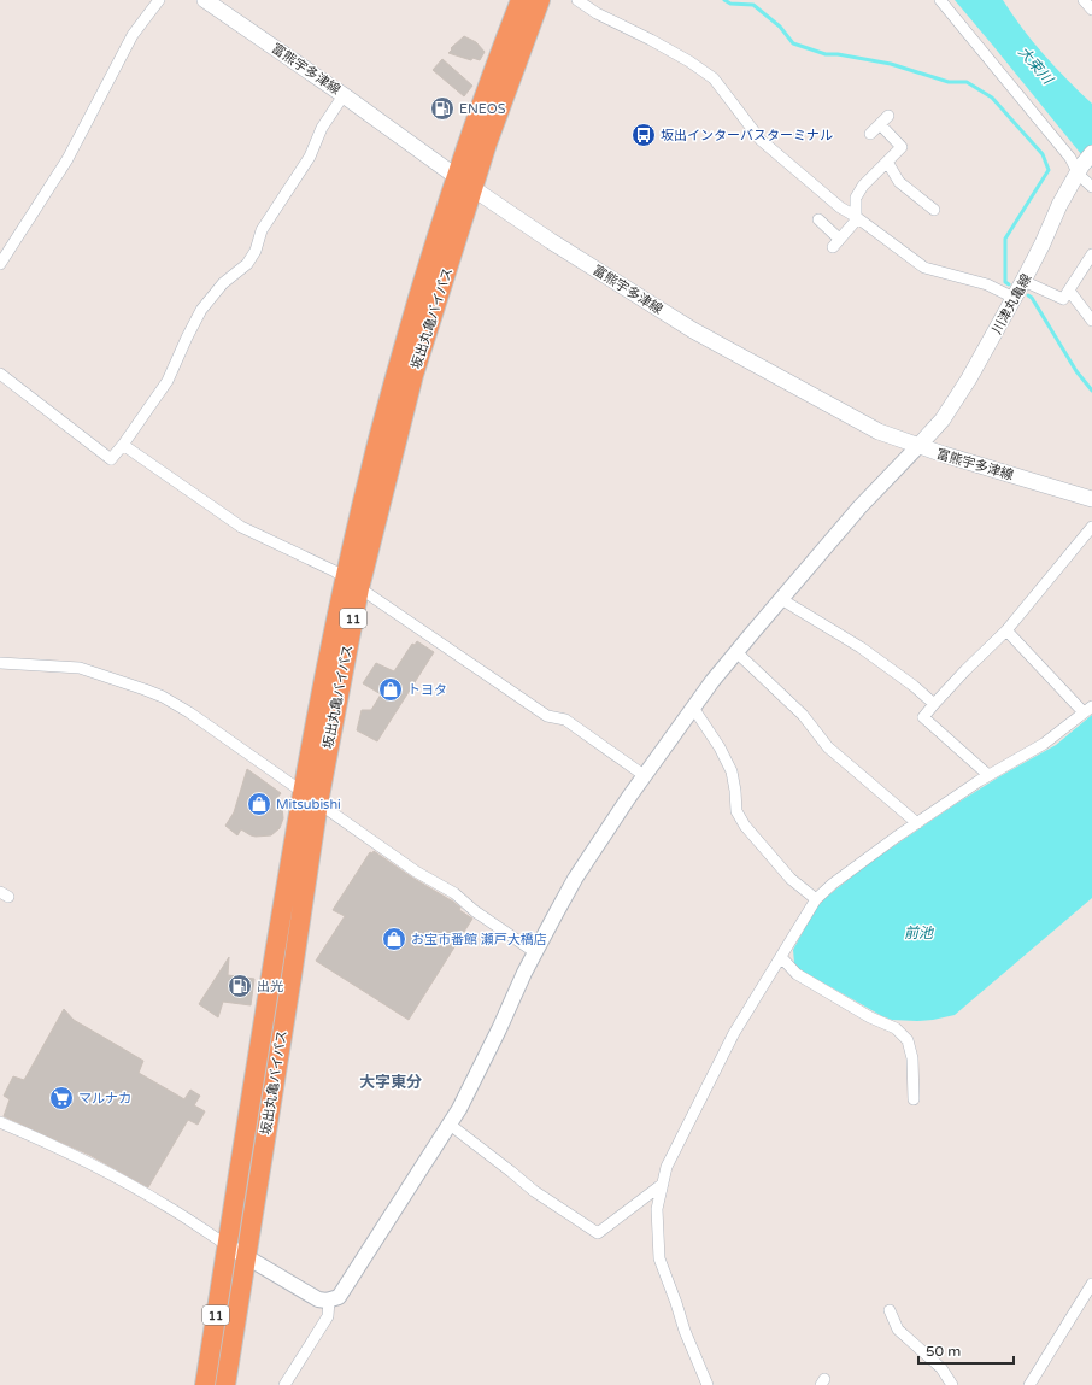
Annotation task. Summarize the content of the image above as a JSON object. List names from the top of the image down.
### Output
{
  "streets": {
    "highway": ["坂出丸亀バイパス", "11"],
    "main road": ["富熊宇多津線", "川津丸亀線"]
  },
  "crossings": [
    ["富熊宇多津線", "川津丸亀線"],
    ["富熊宇多津線", "坂出丸亀バイパス"]
  ],
  "districts": ["大字東分"],
  "water": ["大束川", "前池"],
  "places": {
    "fuel station": ["ENEOS", "出光"],
    "bus stop": ["坂出インターバスターミナル"],
    "shop": ["トヨタ", "Mitsubishi", "お宝市番館 瀬戸大橋店"],
    "supermarket": ["マルナカ"]
  },
  "scale_bar": "50 m"
}
